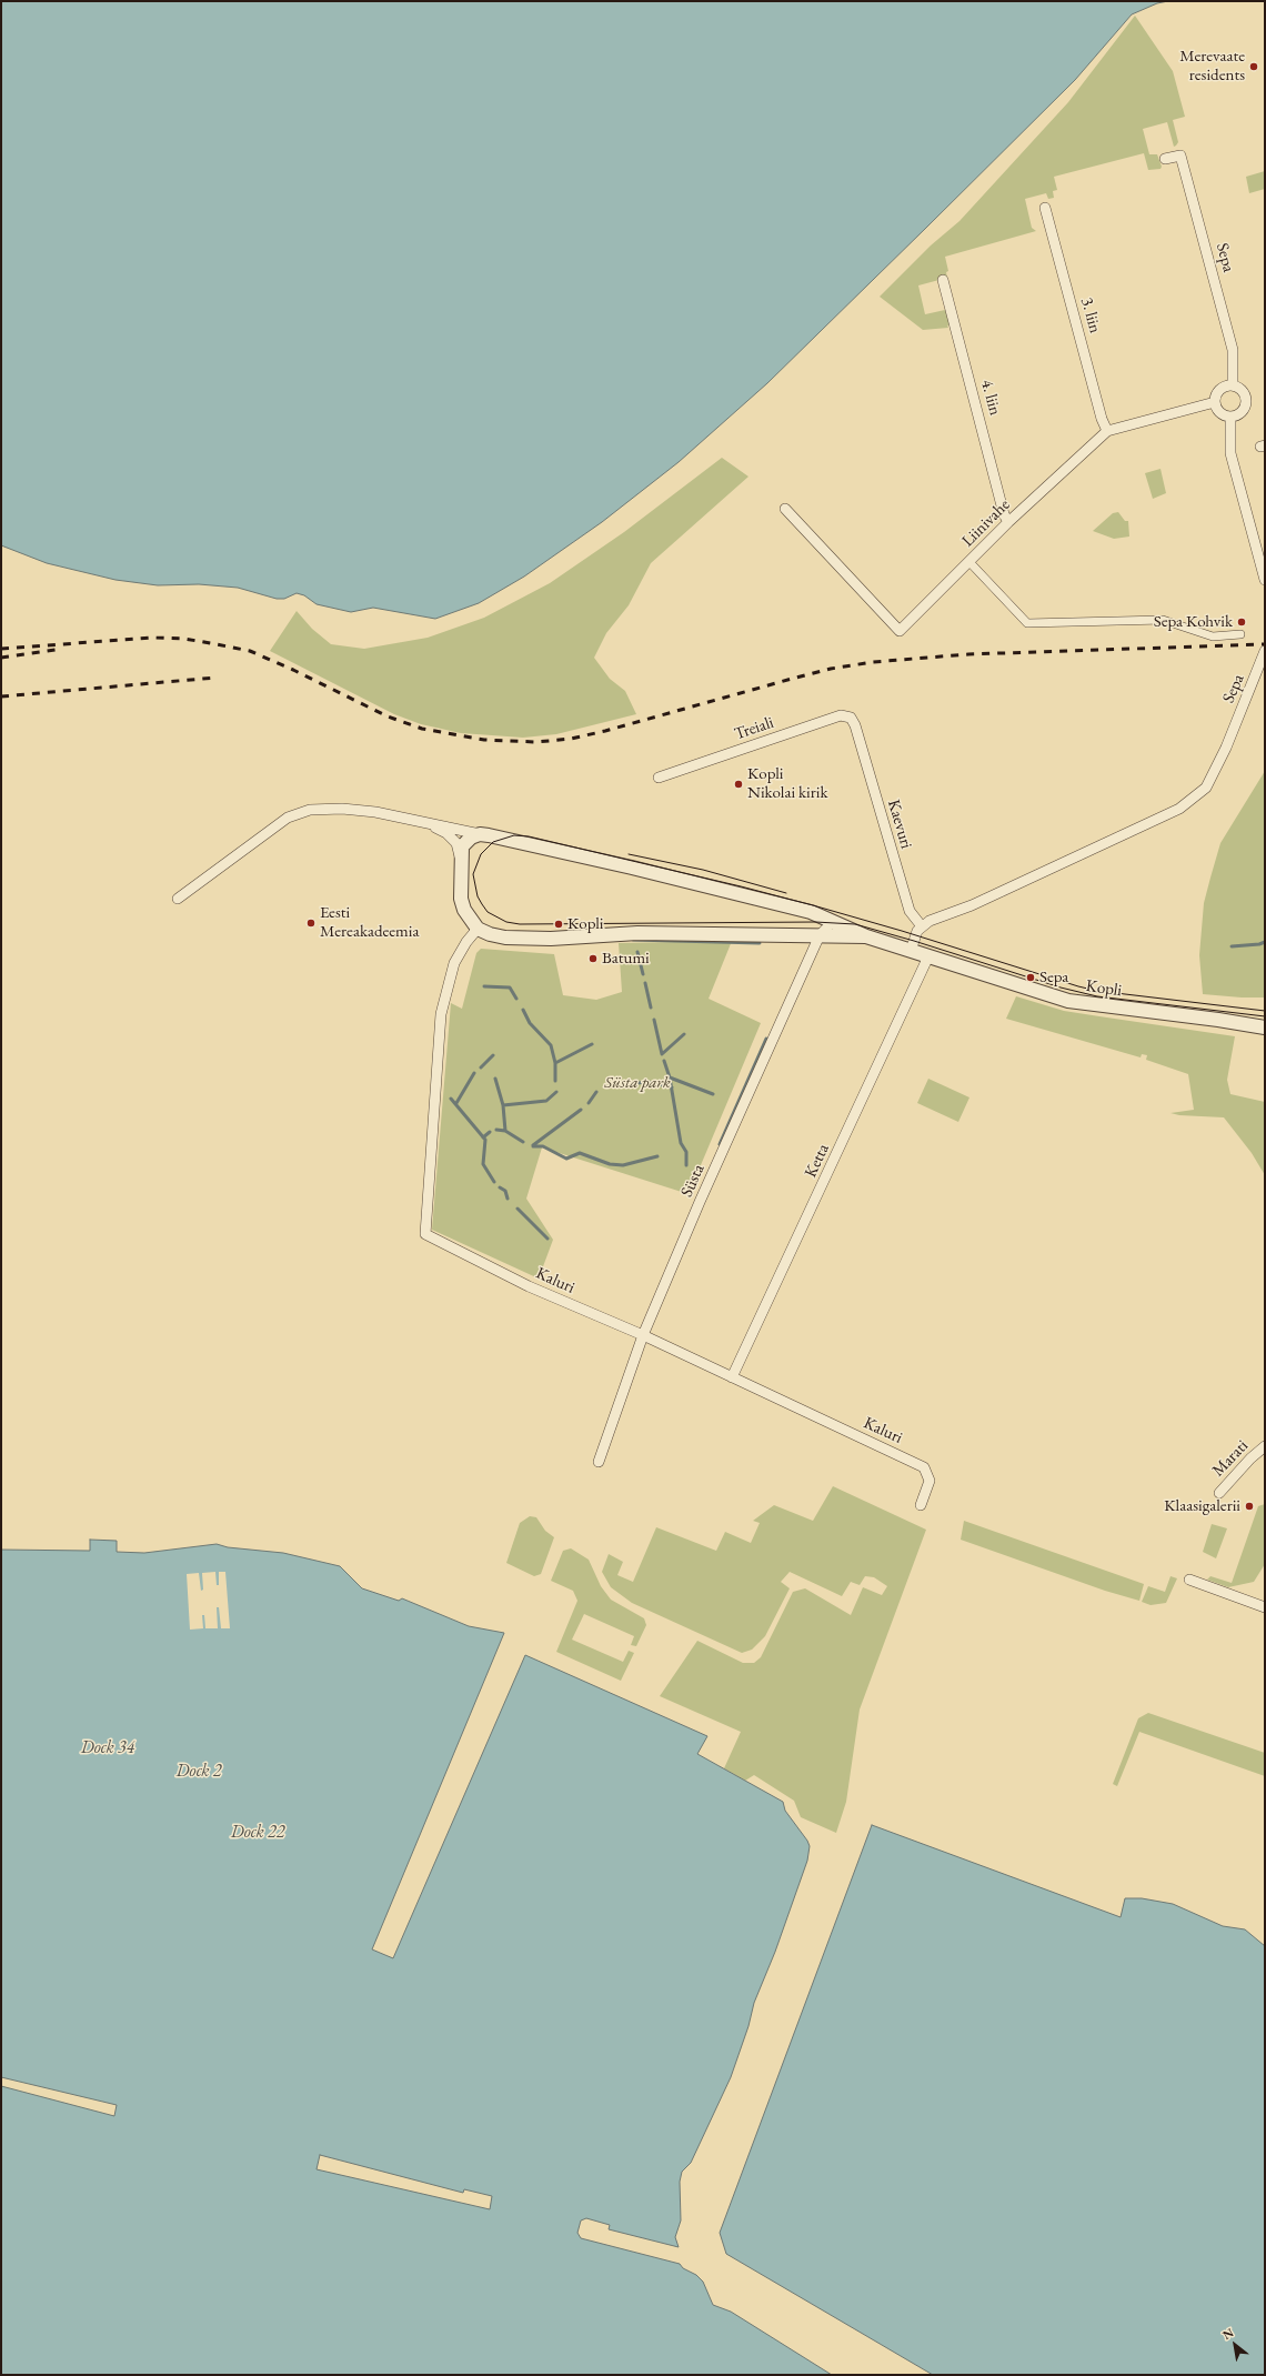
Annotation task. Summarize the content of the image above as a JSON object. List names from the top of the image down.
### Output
{
  "streets": {
    "street": [
      "Sepa",
      "3. liin",
      "4. liin",
      "Liinivahe",
      "Treiali",
      "Kaevuri",
      "Kopli",
      "Ketta",
      "Süsta",
      "Kaluri",
      "Marati"
    ]
  },
  "crossings": [
    ["Sepa", "Liinivahe"],
    ["Sepa", "Kaevuri"],
    ["3. liin", "Liinivahe"],
    ["4. liin", "Liinivahe"],
    ["Treiali", "Kaevuri"],
    ["Kopli", "Ketta"],
    ["Kopli", "Süsta"],
    ["Kopli", "Kaluri"],
    ["Ketta", "Kaluri"],
    ["Süsta", "Kaluri"]
  ],
  "water": ["Dock 34", "Dock 2", "Dock 22"],
  "parks": ["Süsta park"],
  "places": [
    "Merevaate residents",
    "Sepa Kohvik",
    "Kopli Nikolai kirik",
    "Eesti Mereakadeemia",
    "Kopli",
    "Batumi",
    "Sepa",
    "Klaasigalerii"
  ],
  "north": "top left"
}
